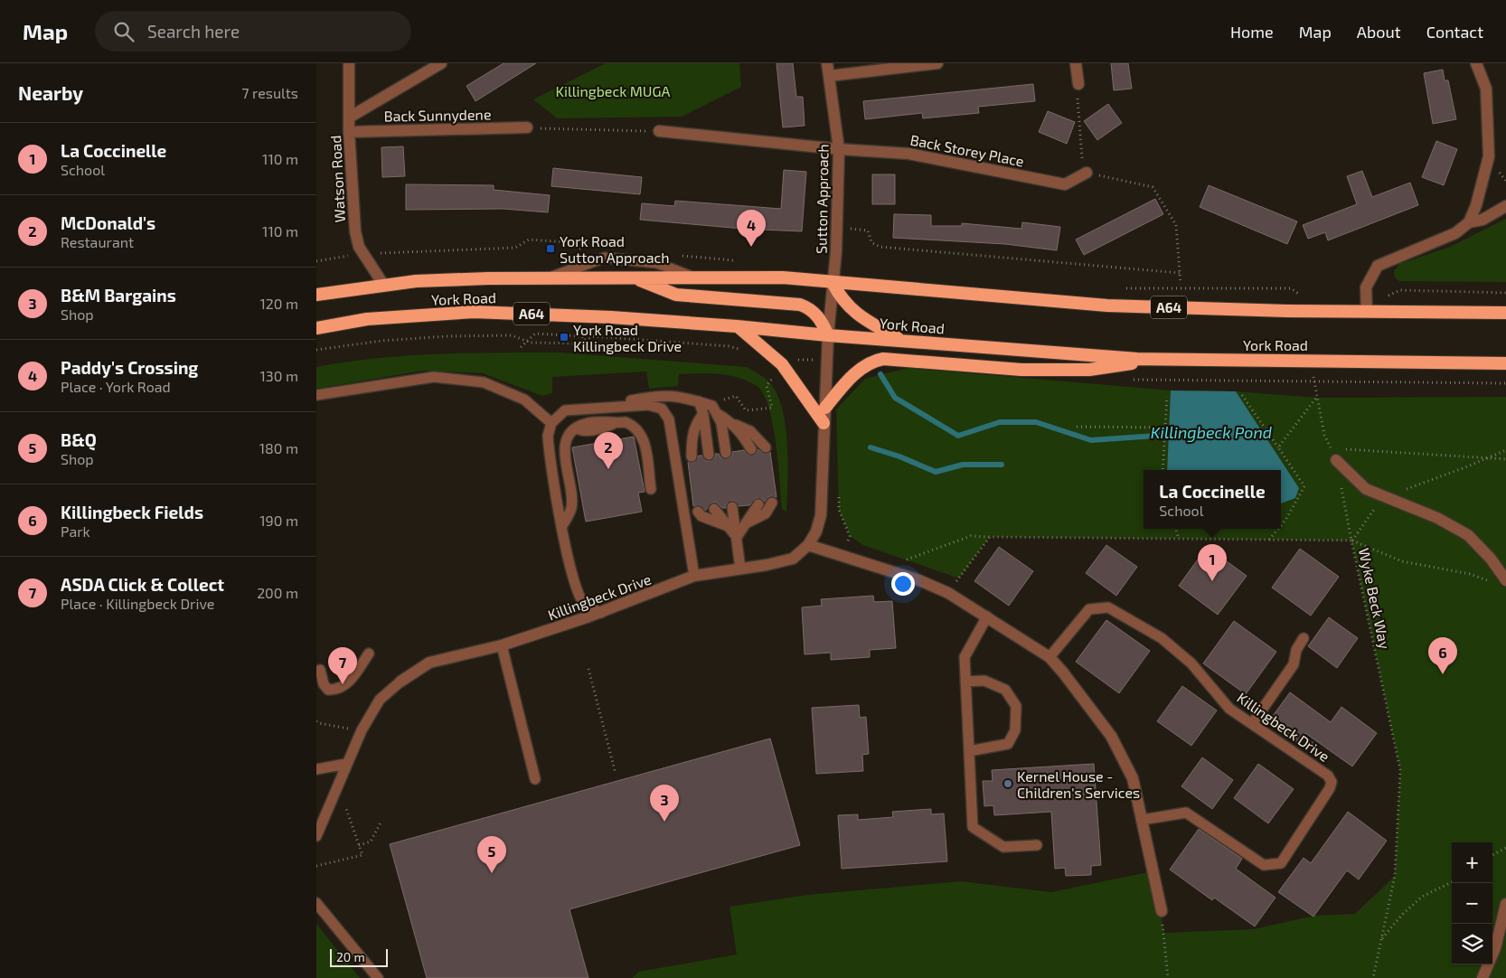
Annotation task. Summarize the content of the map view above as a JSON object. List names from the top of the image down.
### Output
{
  "streets": {
    "highway": ["York Road", "A64"],
    "street": [
      "Back Sunnydene",
      "Back Storey Place",
      "Watson Road",
      "Sutton Approach",
      "Killingbeck Drive"
    ],
    "path": ["Wyke Beck Way"]
  },
  "crossings": [
    ["Back Sunnydene", "Watson Road"],
    ["Back Storey Place", "Sutton Approach"],
    ["Watson Road", "York Road"],
    ["Sutton Approach", "York Road"],
    ["Sutton Approach", "Killingbeck Drive"],
    ["York Road", "Killingbeck Drive"]
  ],
  "water": ["Killingbeck Pond"],
  "parks": ["Killingbeck MUGA"],
  "places": {
    "transit": ["York Road Sutton Approach", "York Road Killingbeck Drive"],
    "other": ["Kernel House - Children's Services"]
  },
  "scale_bar": "20 m",
  "page": {
    "header": "Map",
    "search": "Search here",
    "nav": [
      "Home",
      "Map",
      "About",
      "Contact"
    ],
    "heading": ["Nearby", "7 results"],
    "list": [
      {
        "mark": "1",
        "name": "La Coccinelle",
        "note": "School",
        "value": "110 m"
      },
      {
        "mark": "2",
        "name": "McDonald's",
        "note": "Restaurant",
        "value": "110 m"
      },
      {
        "mark": "3",
        "name": "B&M Bargains",
        "note": "Shop",
        "value": "120 m"
      },
      {
        "mark": "4",
        "name": "Paddy's Crossing",
        "note": "Place · York Road",
        "value": "130 m"
      },
      {
        "mark": "5",
        "name": "B&Q",
        "note": "Shop",
        "value": "180 m"
      },
      {
        "mark": "6",
        "name": "Killingbeck Fields",
        "note": "Park",
        "value": "190 m"
      },
      {
        "mark": "7",
        "name": "ASDA Click & Collect",
        "note": "Place · Killingbeck Drive",
        "value": "200 m"
      }
    ],
    "pins": [
      "4",
      "2",
      "1",
      "6",
      "7",
      "3",
      "5"
    ],
    "popup": ["La Coccinelle", "School"],
    "map_buttons": ["+", "−"],
    "scale": "20 m"
  }
}
